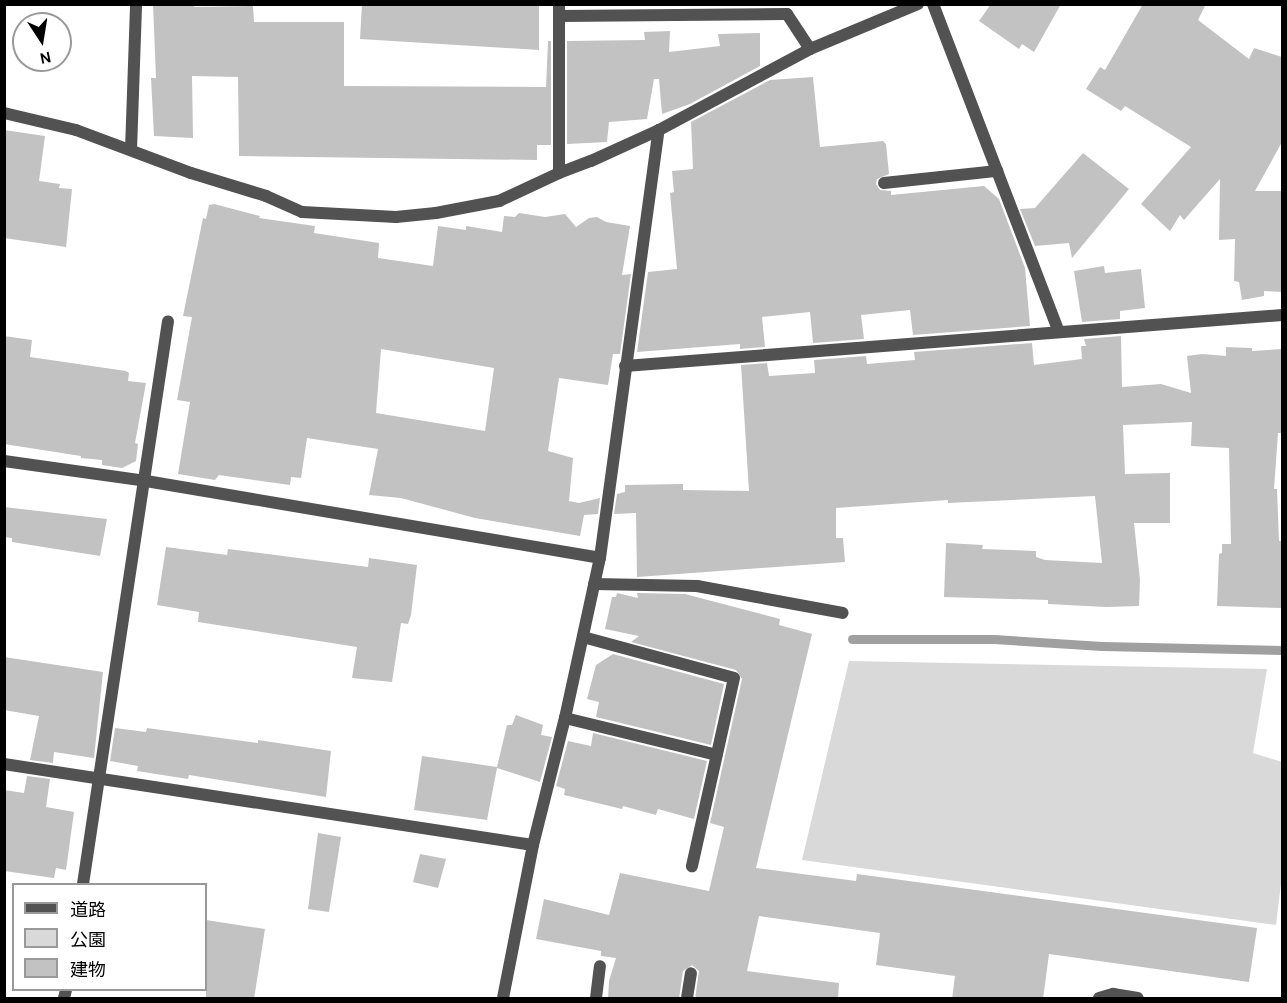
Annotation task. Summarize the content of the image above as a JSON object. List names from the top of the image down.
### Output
{
  "legend": ["道路", "公園", "建物"],
  "north": "bottom"
}
